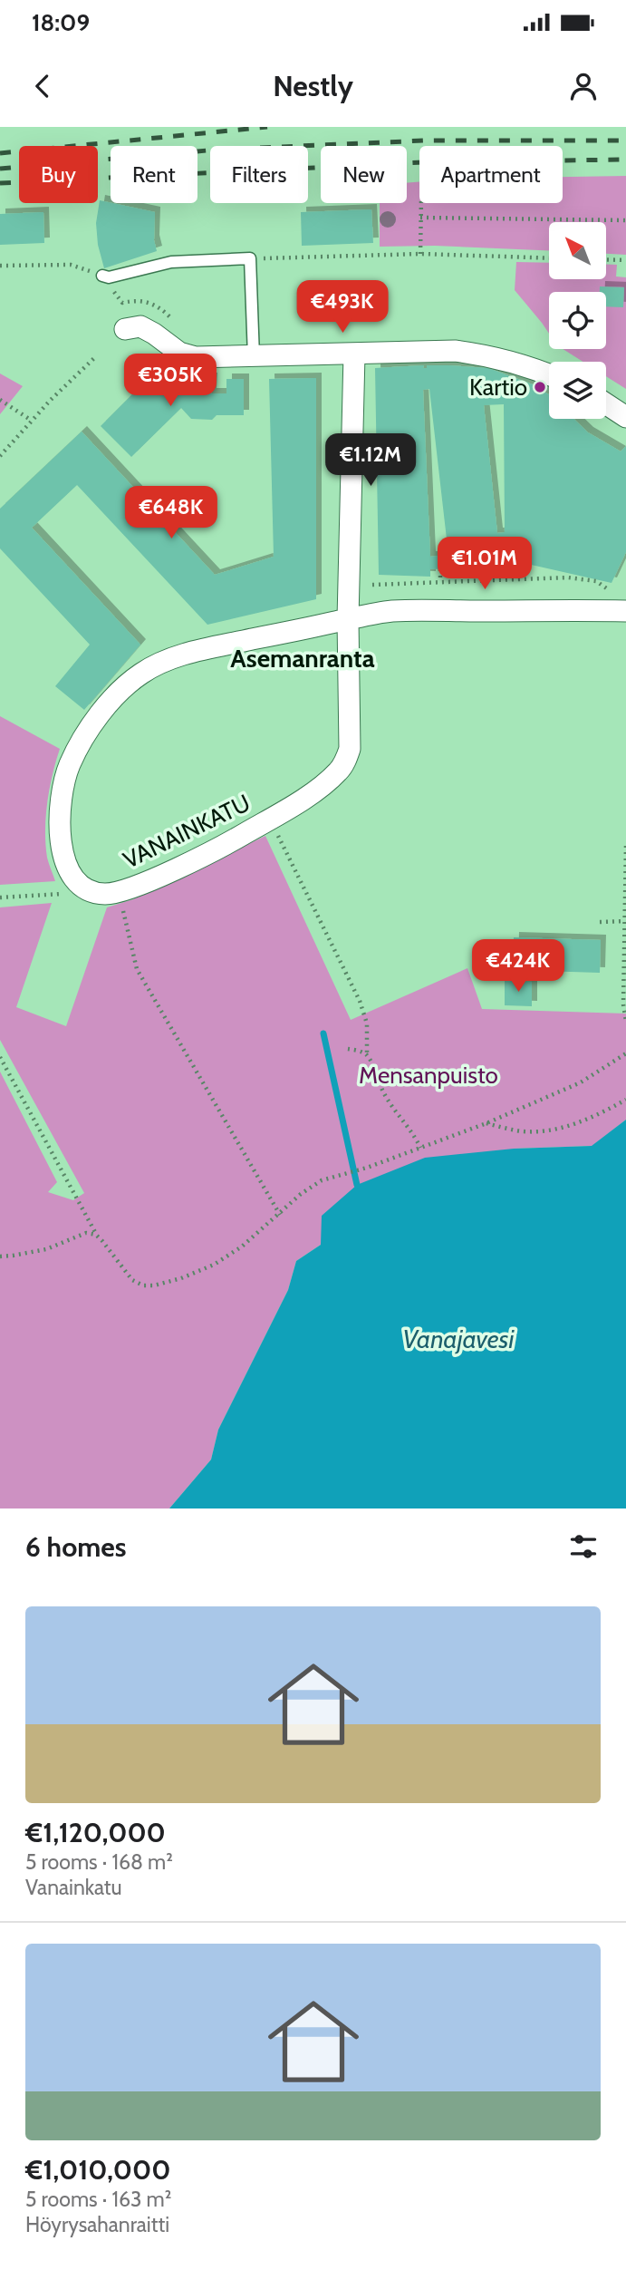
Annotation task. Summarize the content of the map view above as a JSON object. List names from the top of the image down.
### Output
{
  "streets": {
    "street": ["VANAINKATU"]
  },
  "districts": ["Asemanranta"],
  "water": ["Vanajavesi"],
  "parks": ["Mensanpuisto"],
  "places": ["Kartio"],
  "north": "top left",
  "page": {
    "status": "18:09",
    "header": "Nestly",
    "chip": [
      "Buy",
      "Rent",
      "Filters",
      "New",
      "Apartment"
    ],
    "price": [
      "€493K",
      "€305K",
      "€1.12M",
      "€648K",
      "€1.01M",
      "€424K"
    ],
    "heading": "6 homes",
    "list": [
      {
        "name": "€1,120,000",
        "note": "5 rooms · 168 m² · Vanainkatu"
      },
      {
        "name": "€1,010,000",
        "note": "5 rooms · 163 m² · Höyrysahanraitti"
      }
    ]
  }
}
